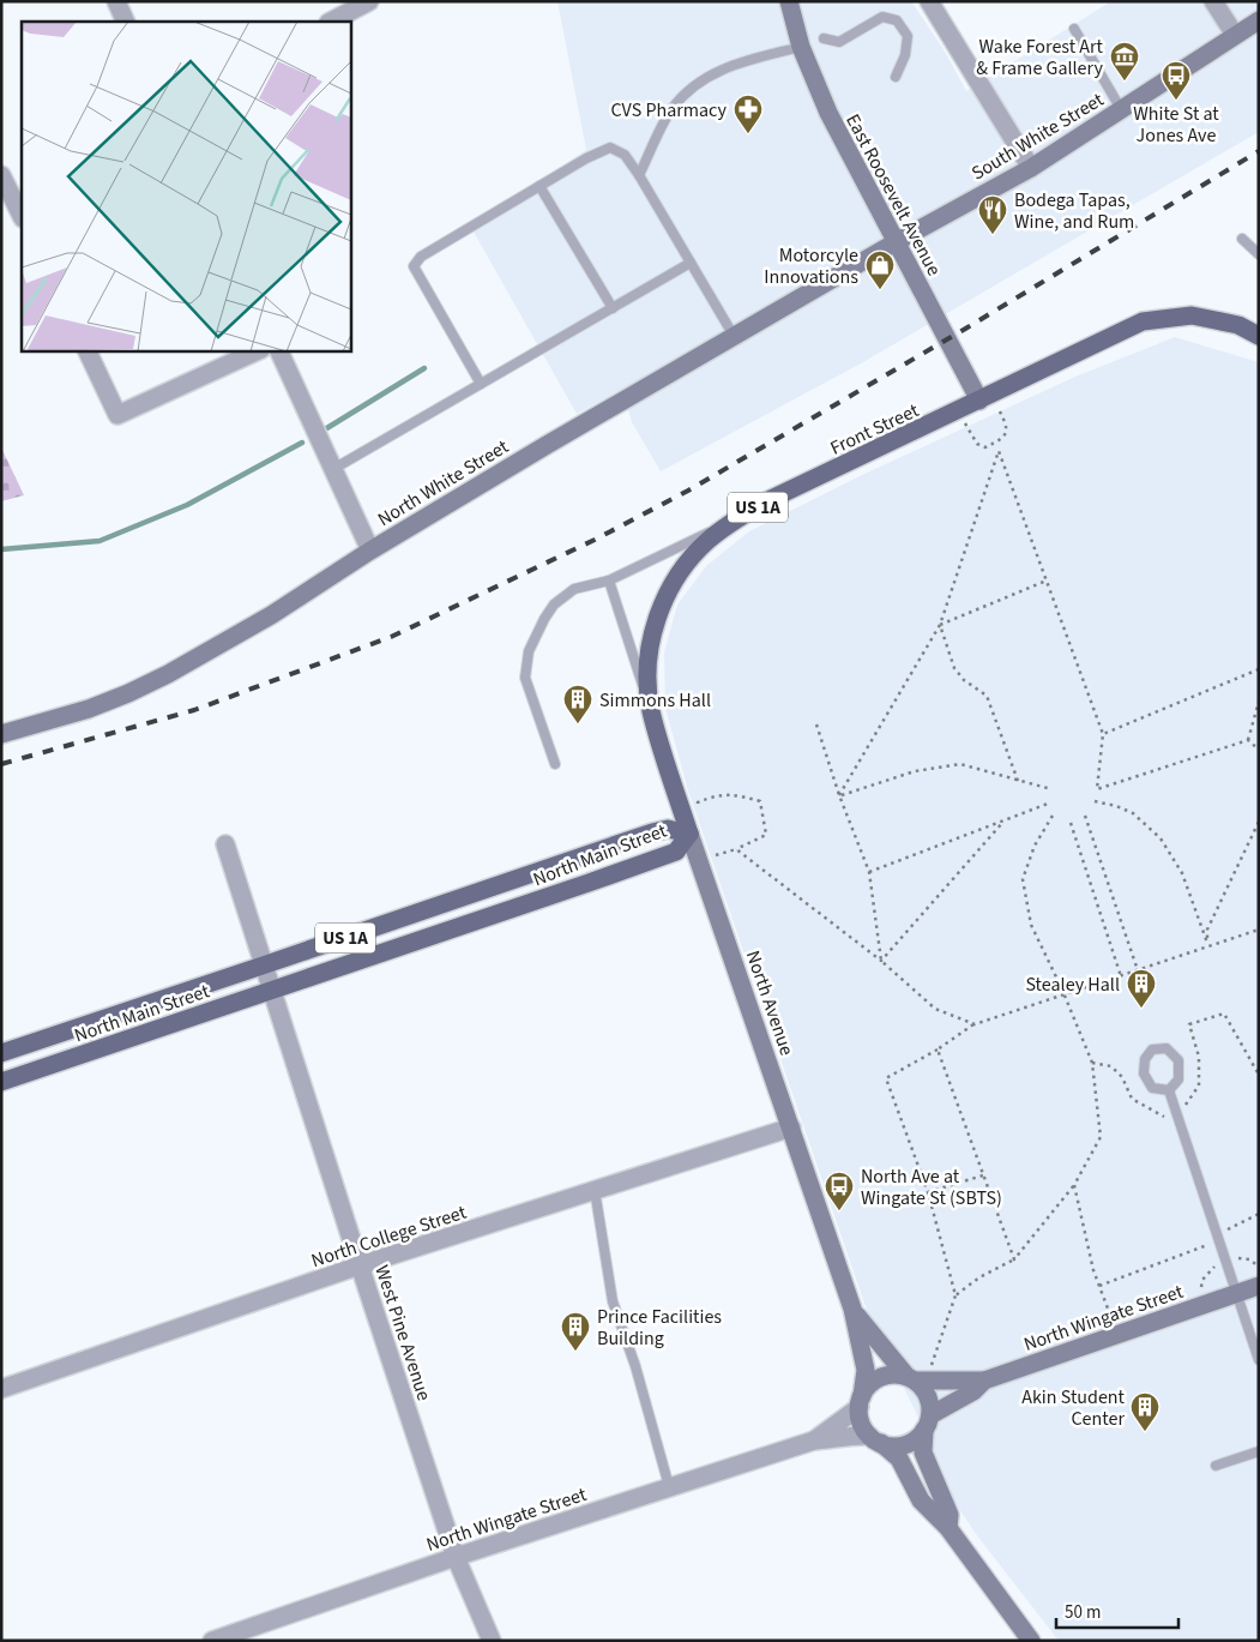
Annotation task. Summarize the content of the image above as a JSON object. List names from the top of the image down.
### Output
{
  "streets": {
    "main road": [
      "Front Street",
      "US 1A",
      "North Main Street",
      "North Avenue"
    ],
    "street": [
      "South White Street",
      "East Roosevelt Avenue",
      "North White Street",
      "North College Street",
      "North Wingate Street",
      "West Pine Avenue"
    ]
  },
  "crossings": [
    ["South White Street", "East Roosevelt Avenue"],
    ["South White Street", "North White Street"],
    ["East Roosevelt Avenue", "Front Street"],
    ["East Roosevelt Avenue", "North White Street"],
    ["Front Street", "North Avenue"],
    ["North Main Street", "North Avenue"],
    ["North Main Street", "West Pine Avenue"],
    ["North Avenue", "North College Street"],
    ["North Avenue", "North Wingate Street"],
    ["North College Street", "West Pine Avenue"],
    ["North Wingate Street", "West Pine Avenue"]
  ],
  "places": {
    "museum": ["Wake Forest Art & Frame Gallery"],
    "bus stop": ["White St at Jones Ave", "North Ave at Wingate St (SBTS)"],
    "pharmacy": ["CVS Pharmacy"],
    "restaurant": ["Bodega Tapas, Wine, and Rum"],
    "shop": ["Motorcyle Innovations"],
    "building": [
      "Simmons Hall",
      "Stealey Hall",
      "Prince Facilities Building",
      "Akin Student Center"
    ]
  },
  "scale_bar": "50 m"
}
